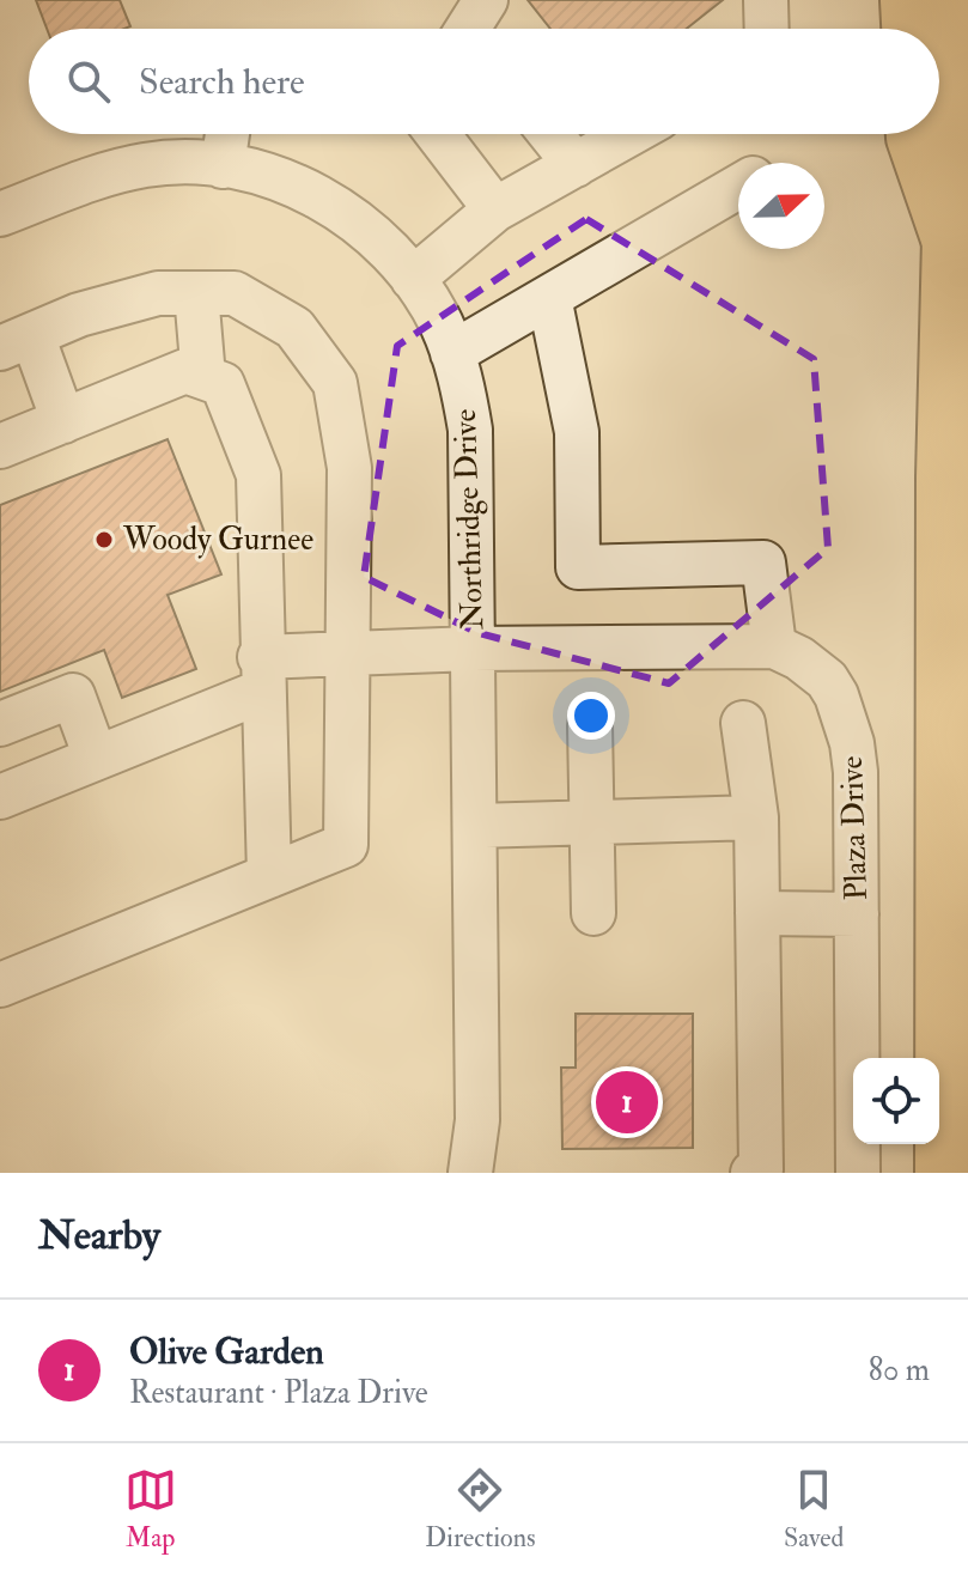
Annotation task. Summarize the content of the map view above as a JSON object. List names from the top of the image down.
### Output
{
  "streets": {
    "street": ["Northridge Drive", "Plaza Drive"]
  },
  "places": ["Woody Gurnee"],
  "north": "right",
  "page": {
    "search": "Search here",
    "pins": "1",
    "heading": "Nearby",
    "list": [
      {
        "mark": "1",
        "name": "Olive Garden",
        "note": "Restaurant · Plaza Drive",
        "value": "80 m"
      }
    ],
    "nav": ["Map", "Directions", "Saved"]
  }
}
